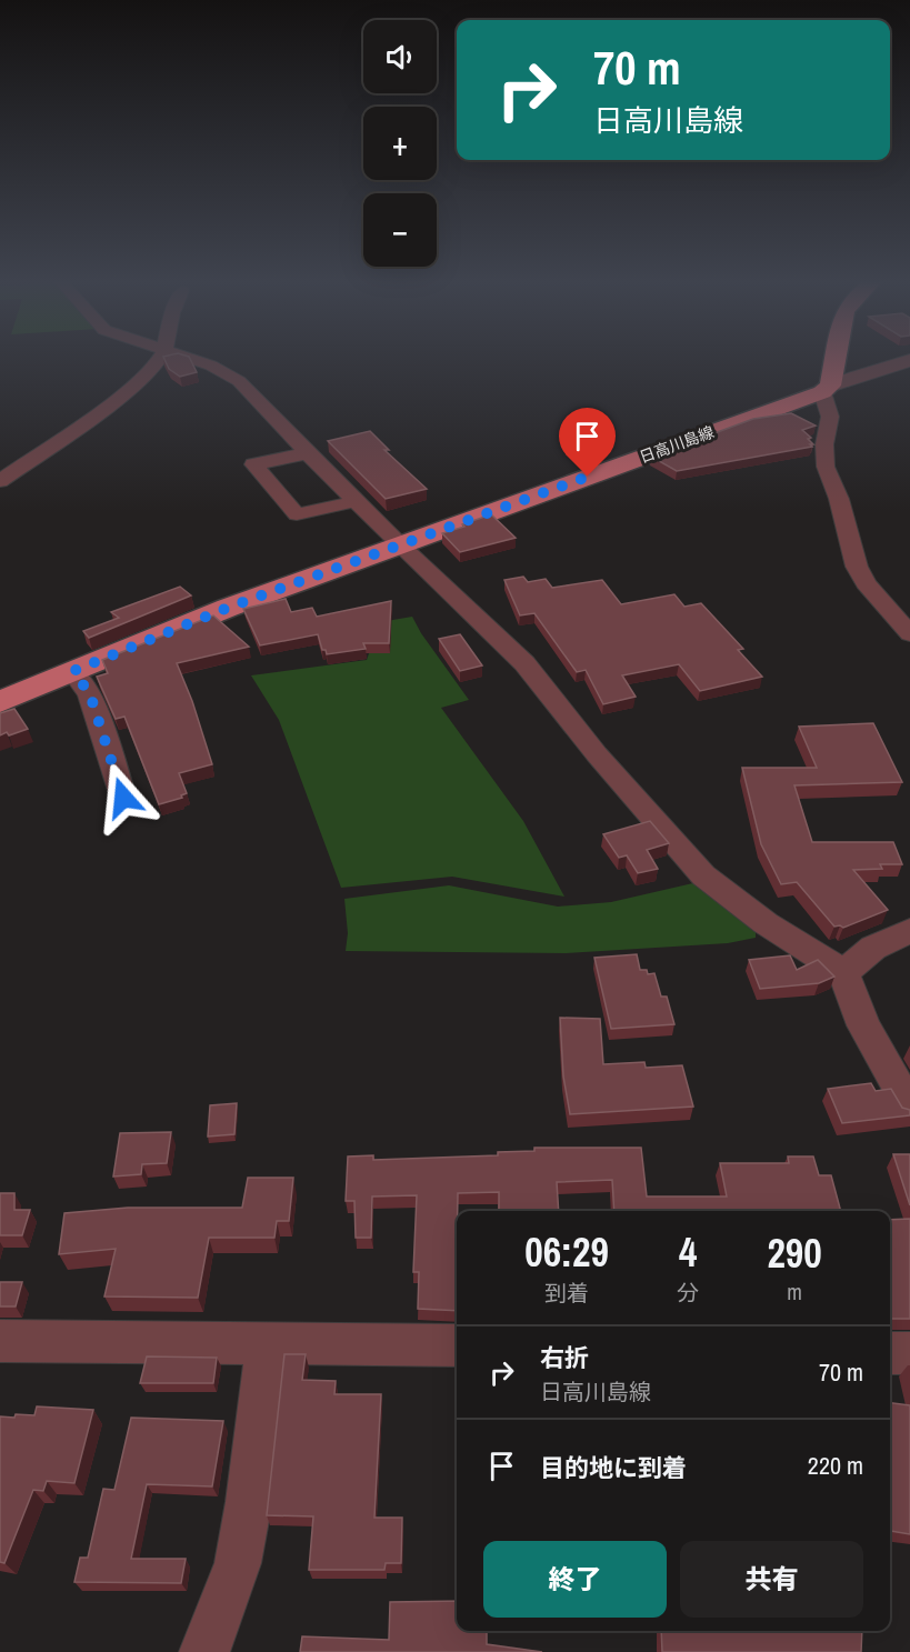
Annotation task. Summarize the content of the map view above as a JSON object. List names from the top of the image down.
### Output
{
  "streets": {
    "main road": ["日高川島線"]
  },
  "page": {
    "map_buttons": ["+", "−"],
    "turn": ["70 m", "日高川島線"],
    "eta": [
      "06:29",
      "到着",
      "4",
      "分",
      "290",
      "m"
    ],
    "list": [
      {
        "name": "右折",
        "note": "日高川島線",
        "value": "70 m"
      },
      {
        "name": "目的地に到着",
        "value": "220 m"
      }
    ],
    "buttons": ["終了", "共有"]
  }
}
